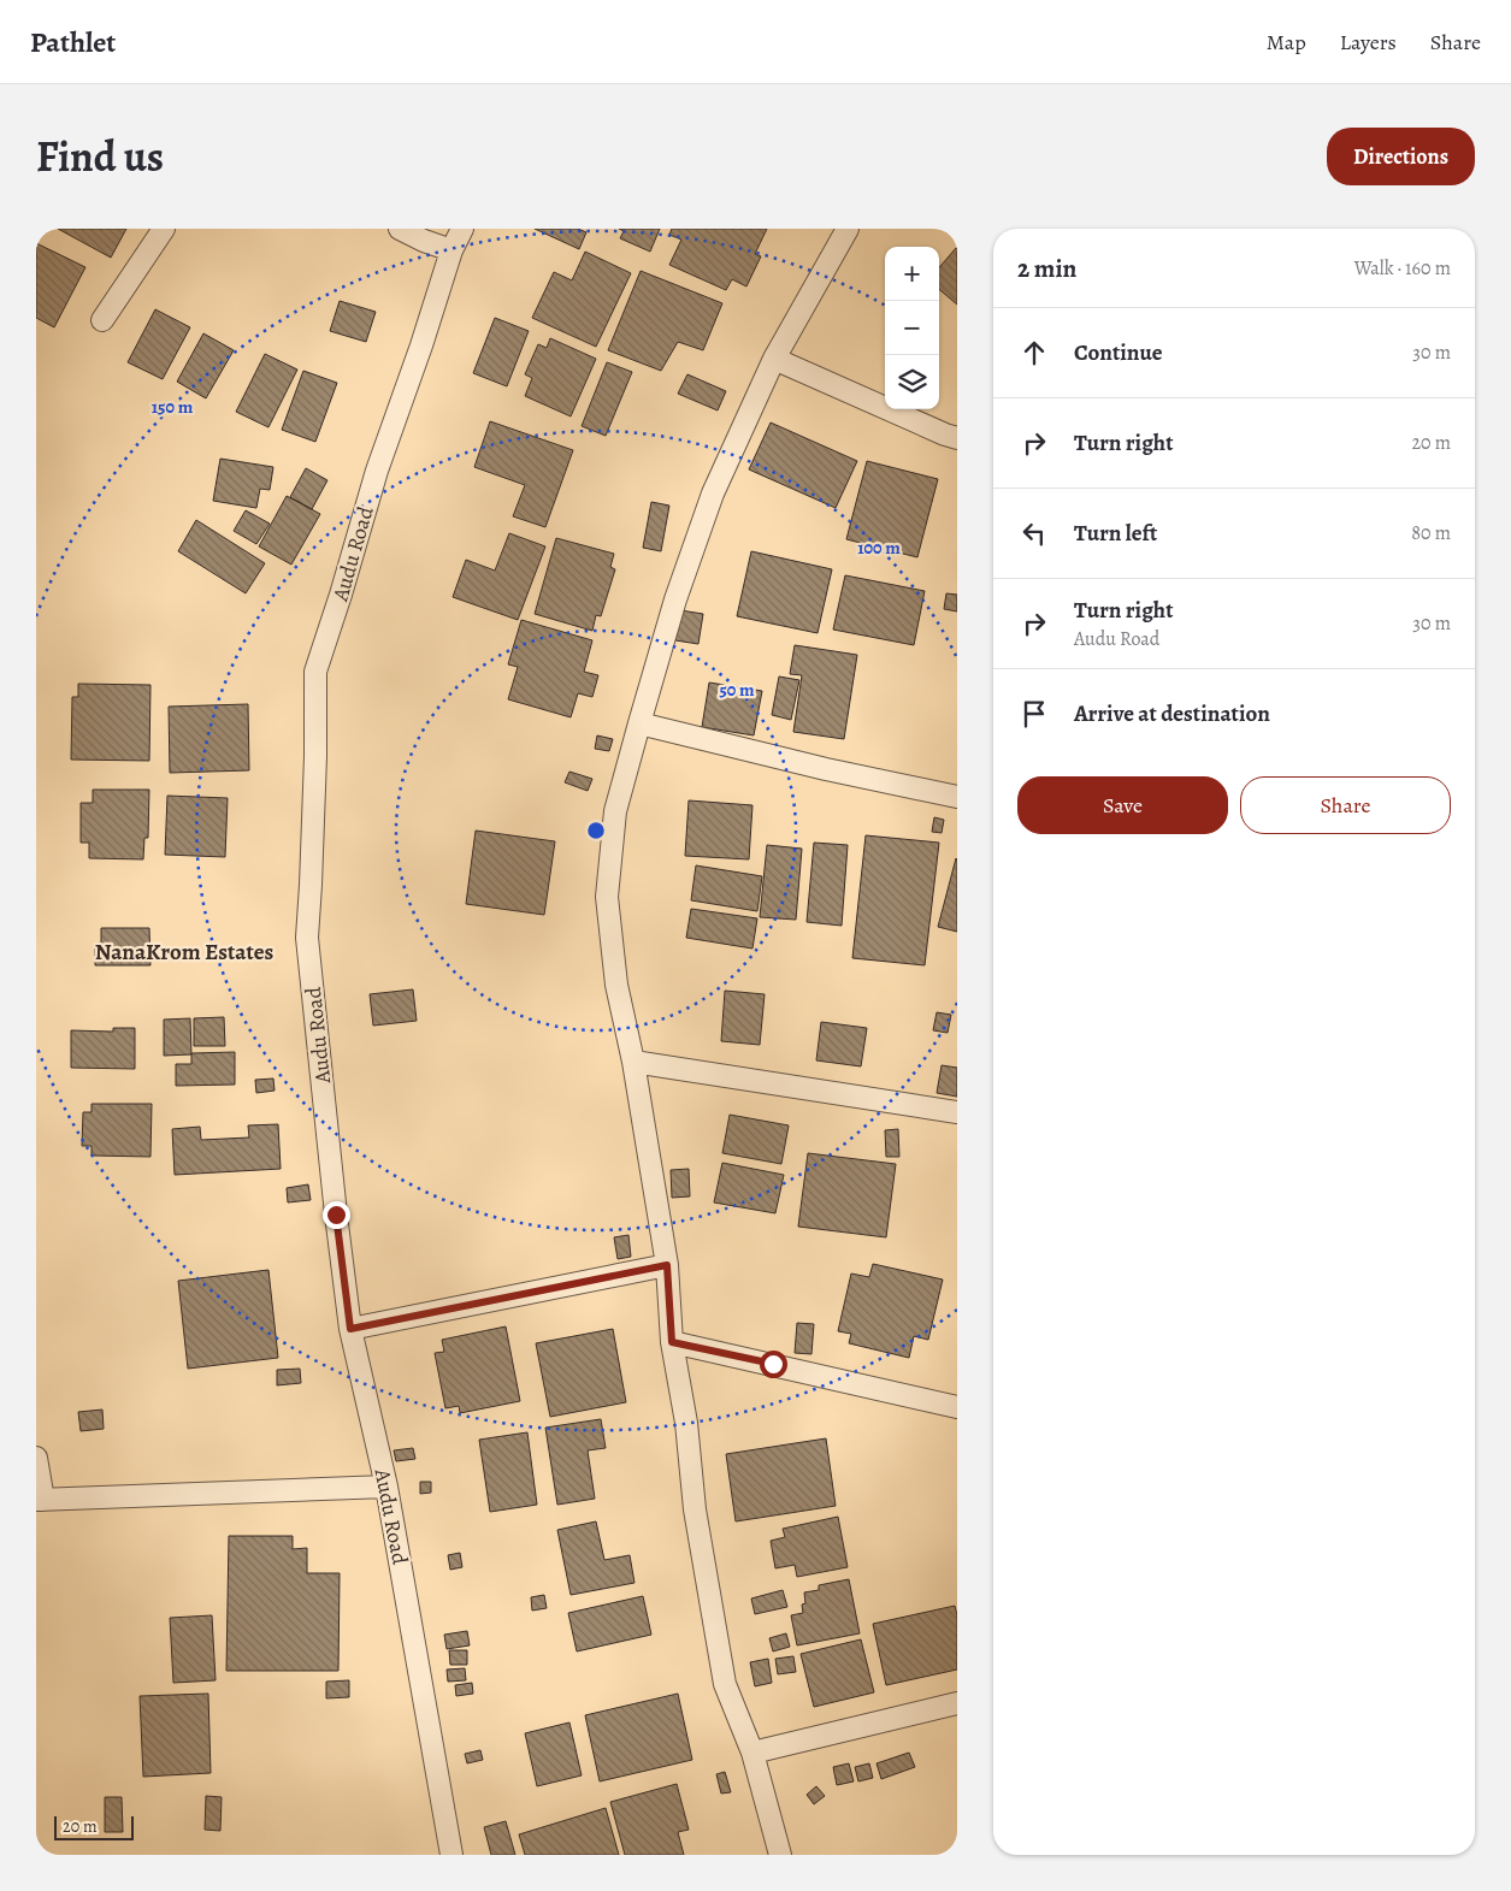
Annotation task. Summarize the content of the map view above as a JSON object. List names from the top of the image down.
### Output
{
  "streets": {
    "street": ["Audu Road"]
  },
  "districts": ["NanaKrom Estates"],
  "scale_bar": "20 m",
  "page": {
    "header": "Pathlet",
    "nav": ["Map", "Layers", "Share"],
    "title": "Find us",
    "buttons": [
      "Directions",
      ["Save", "Share"]
    ],
    "heading": ["2 min", "Walk · 160 m"],
    "map_buttons": ["+", "−"],
    "list": [
      ["Continue", "30 m"],
      ["Turn right", "20 m"],
      ["Turn left", "80 m"],
      ["Turn right", "Audu Road", "30 m"],
      "Arrive at destination"
    ],
    "scale": "20 m"
  },
  "rings": ["150 m", "100 m", "50 m"]
}
